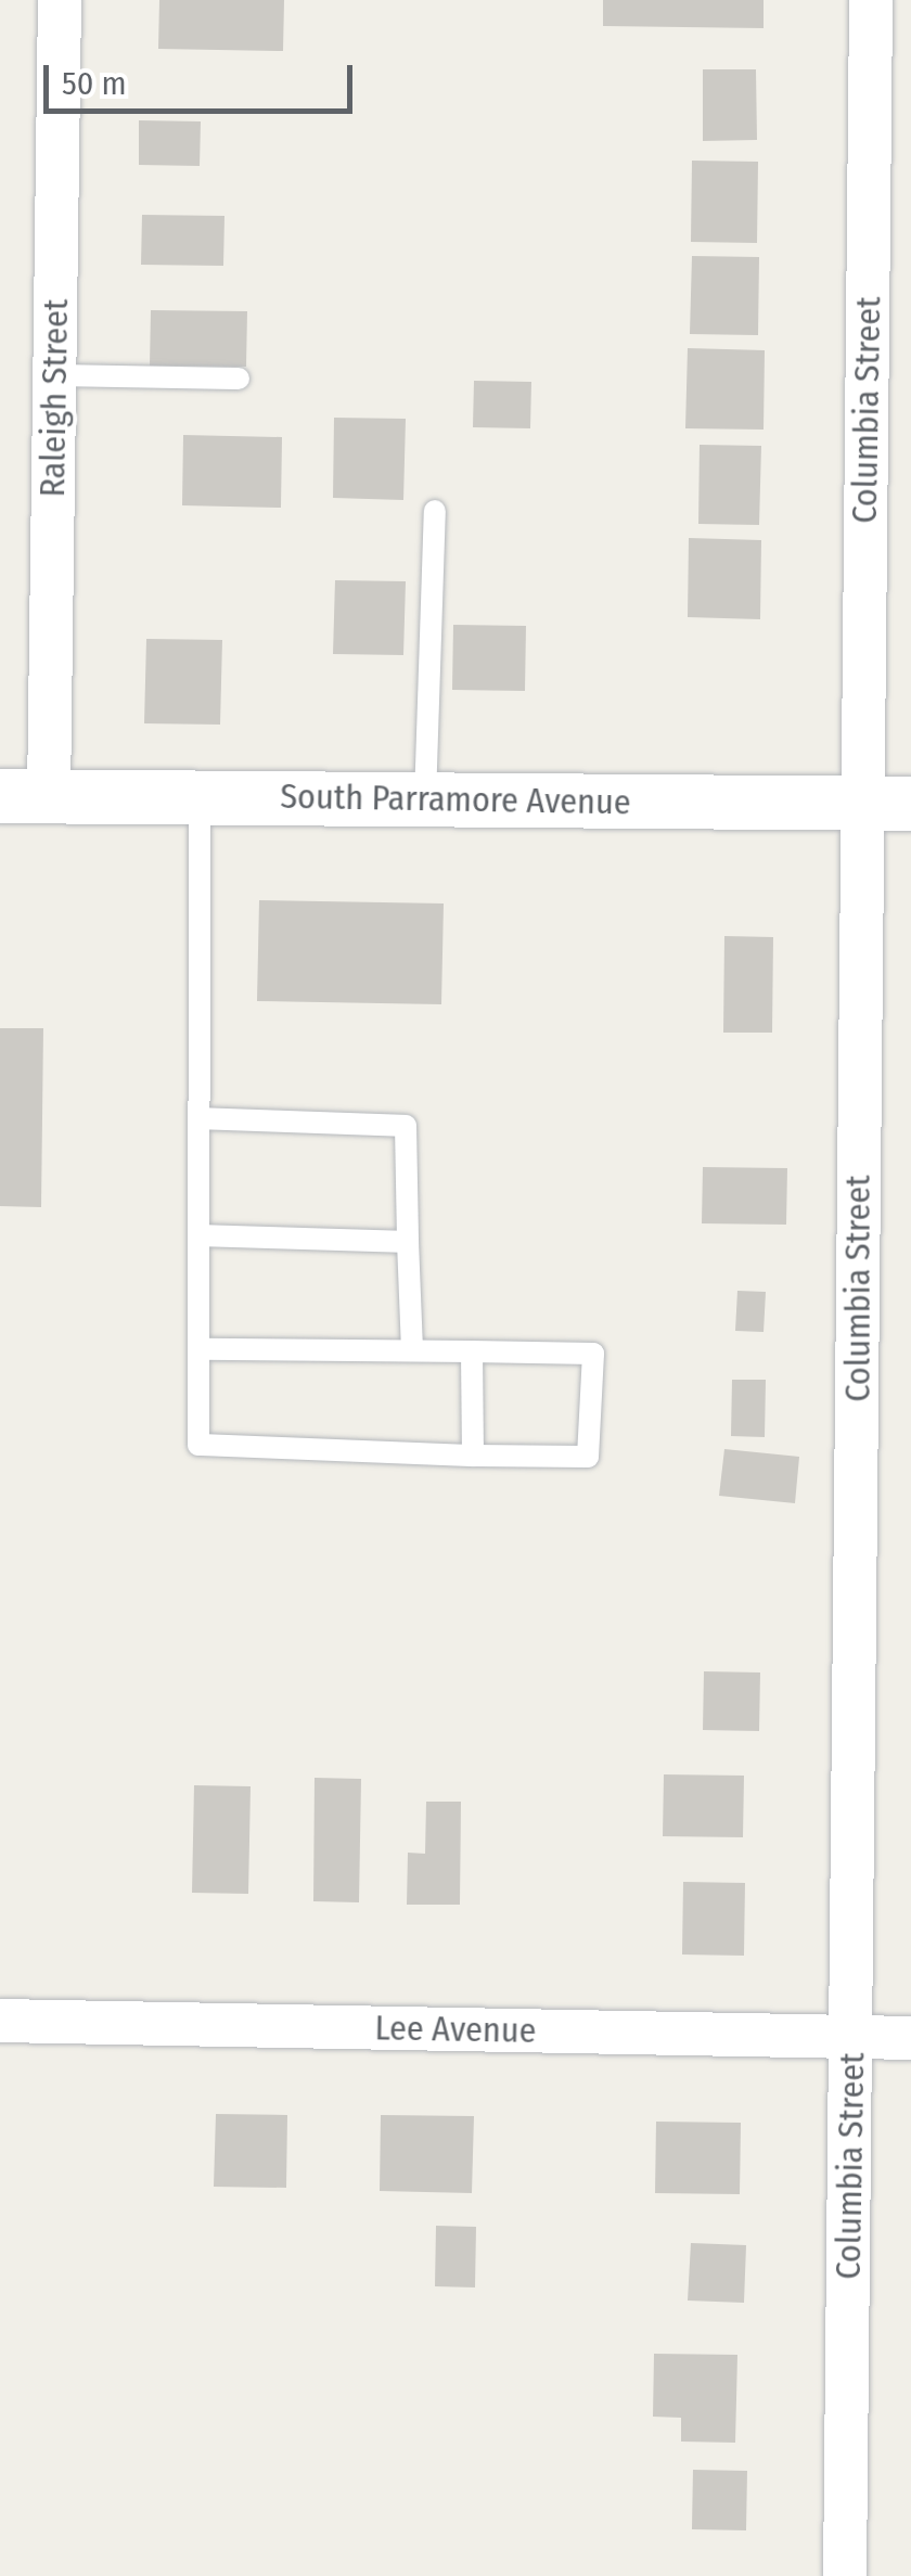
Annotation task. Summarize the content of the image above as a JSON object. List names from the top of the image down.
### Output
{
  "streets": {
    "street": [
      "Raleigh Street",
      "Columbia Street",
      "South Parramore Avenue",
      "Lee Avenue"
    ]
  },
  "crossings": [
    ["Raleigh Street", "South Parramore Avenue"],
    ["Columbia Street", "South Parramore Avenue"],
    ["Columbia Street", "Lee Avenue"]
  ],
  "scale_bar": "50 m"
}
